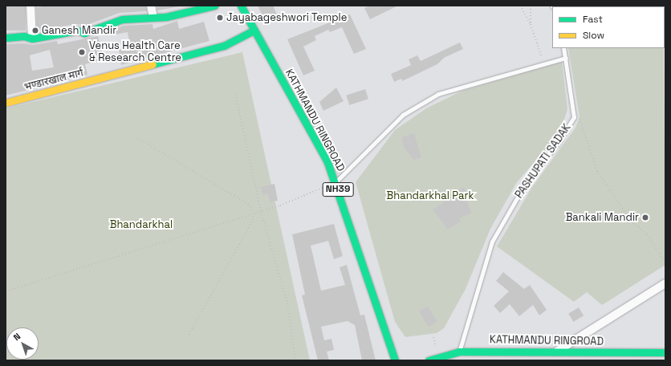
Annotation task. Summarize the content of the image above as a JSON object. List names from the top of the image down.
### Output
{
  "streets": {
    "main road": ["भण्डारखाल मार्ग", "KATHMANDU RINGROAD", "NH39"],
    "lane": ["PASHUPATI SADAK"]
  },
  "crossings": [
    ["भण्डारखाल मार्ग", "KATHMANDU RINGROAD"],
    ["KATHMANDU RINGROAD", "PASHUPATI SADAK"]
  ],
  "parks": ["Bhandarkhal Park", "Bhandarkhal"],
  "places": [
    "Jayabageshwori Temple",
    "Ganesh Mandir",
    "Venus Health Care & Research Centre",
    "Bankali Mandir"
  ],
  "legend": ["Fast", "Slow"],
  "north": "top left"
}
